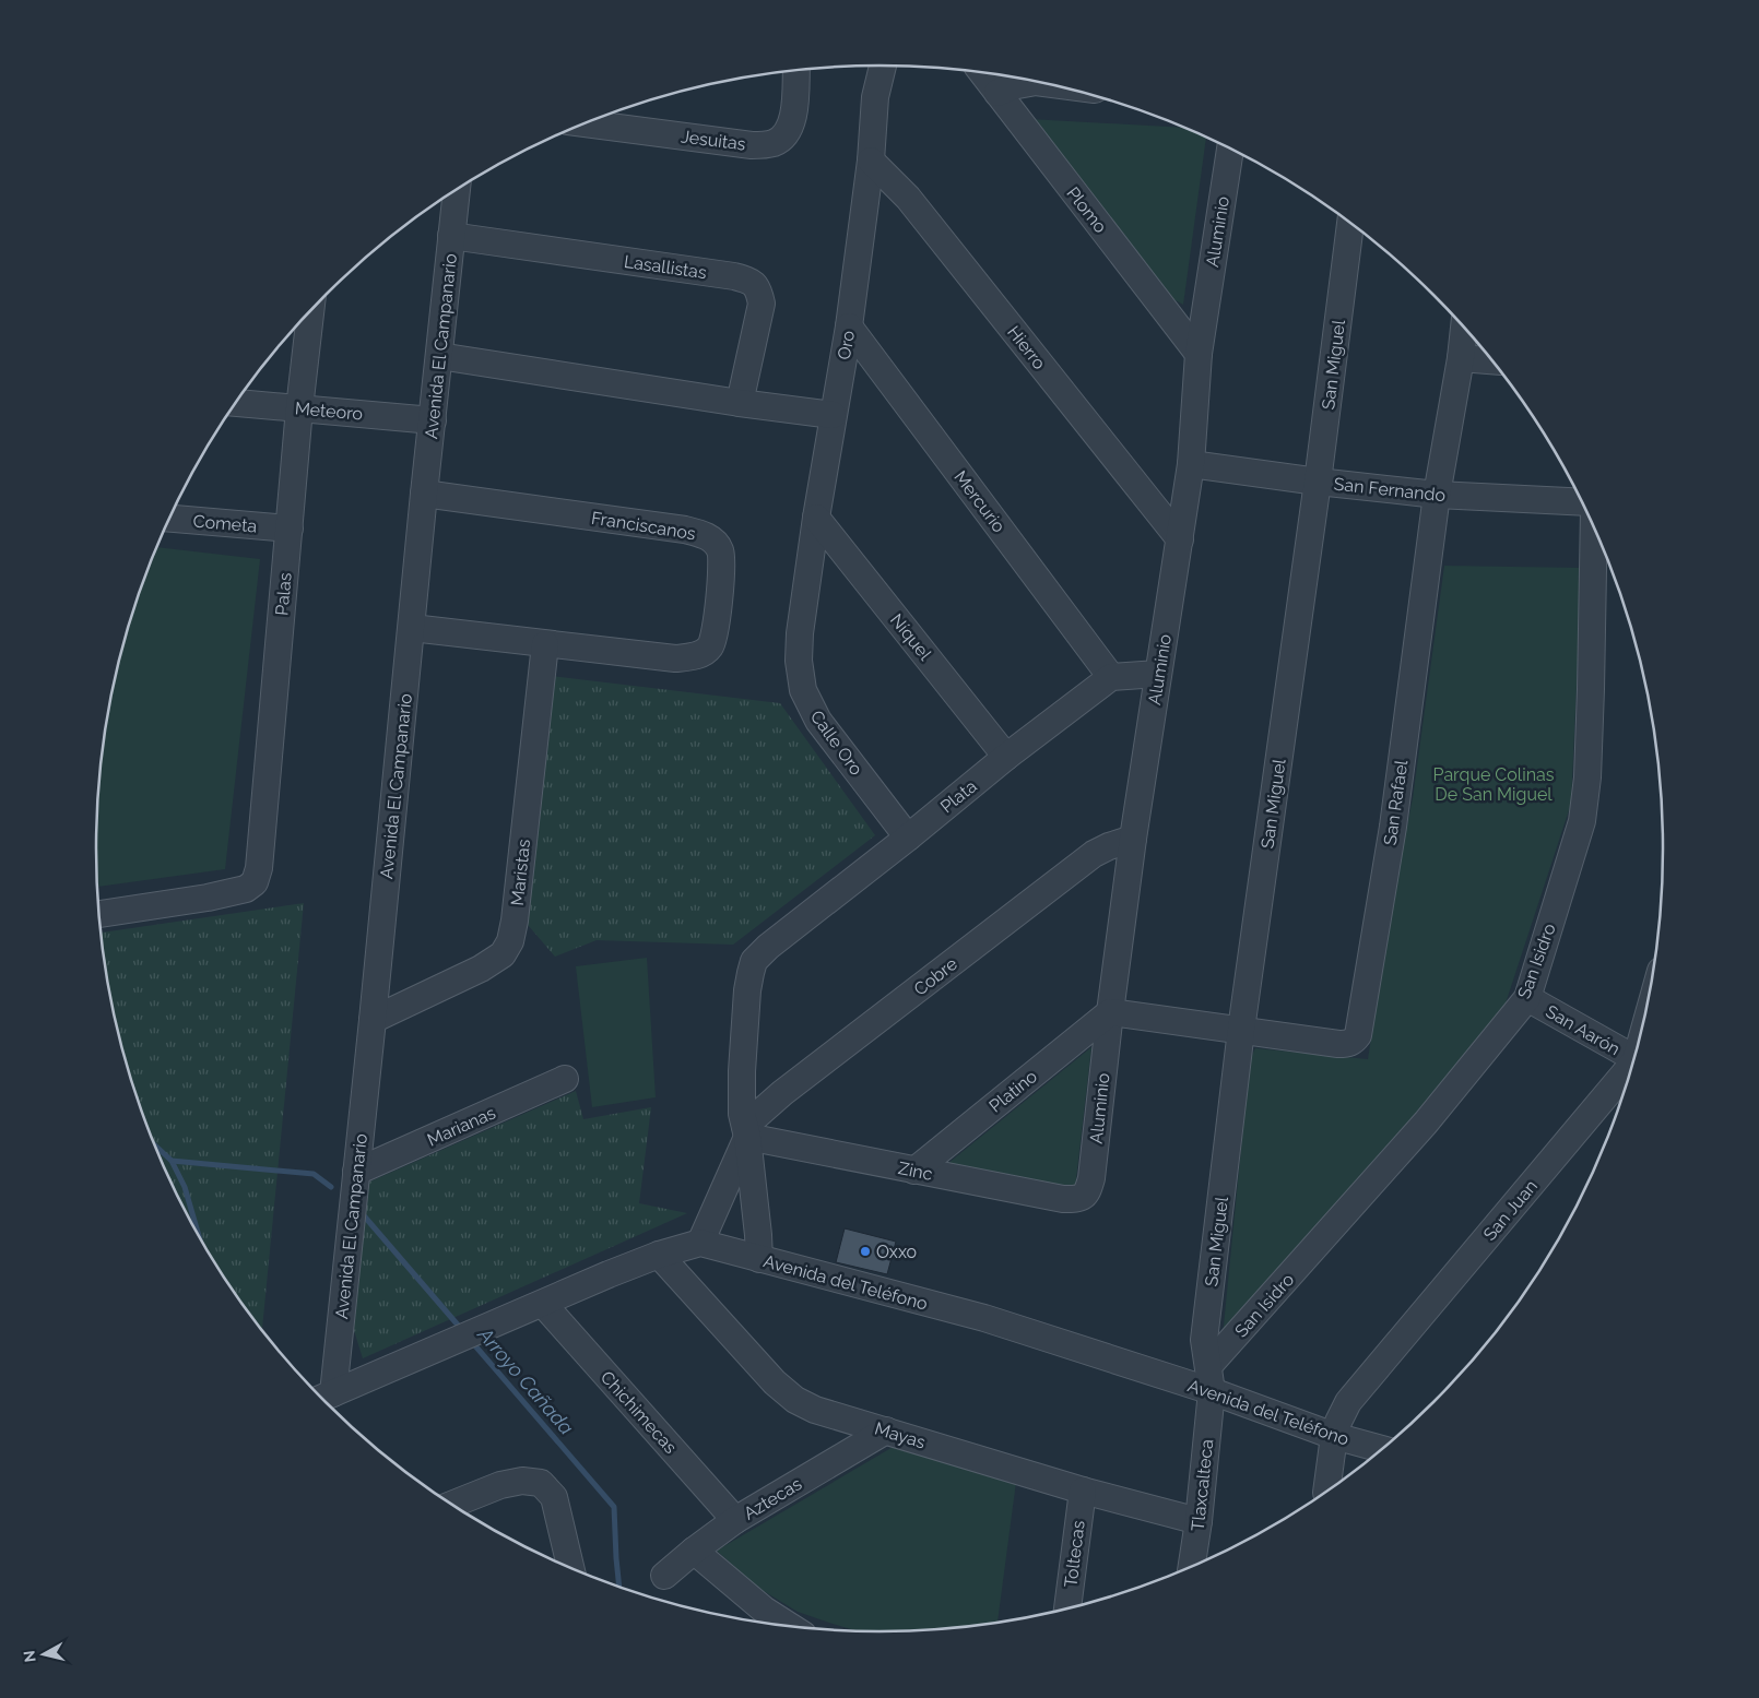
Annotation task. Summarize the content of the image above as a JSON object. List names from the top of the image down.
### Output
{
  "streets": {
    "street": [
      "Jesuitas",
      "Plomo",
      "Aluminio",
      "Lasallistas",
      "Oro",
      "Avenida El Campanario",
      "Hierro",
      "San Miguel",
      "Meteoro",
      "San Fernando",
      "Mercurio",
      "Cometa",
      "Franciscanos",
      "Palas",
      "Níquel",
      "Calle Oro",
      "Plata",
      "San Rafael",
      "Maristas",
      "San Isidro",
      "Cobre",
      "San Aarón",
      "Platino",
      "Marianas",
      "Zinc",
      "San Juan",
      "Avenida del Teléfono",
      "Chichimecas",
      "Mayas",
      "Tlaxcalteca",
      "Aztecas",
      "Toltecas"
    ]
  },
  "crossings": [
    ["Plomo", "Aluminio"],
    ["Aluminio", "Hierro"],
    ["Aluminio", "San Fernando"],
    ["Aluminio", "San Rafael"],
    ["Aluminio", "Cobre"],
    ["Aluminio", "Platino"],
    ["Aluminio", "Zinc"],
    ["Lasallistas", "Avenida El Campanario"],
    ["Oro", "Hierro"],
    ["Oro", "Mercurio"],
    ["Oro", "Níquel"],
    ["Oro", "Calle Oro"],
    ["Avenida El Campanario", "Meteoro"],
    ["Avenida El Campanario", "Franciscanos"],
    ["Avenida El Campanario", "Maristas"],
    ["Avenida El Campanario", "Marianas"],
    ["San Miguel", "San Fernando"],
    ["San Miguel", "San Rafael"],
    ["San Miguel", "San Isidro"],
    ["San Miguel", "Avenida del Teléfono"],
    ["San Miguel", "Tlaxcalteca"],
    ["Meteoro", "Palas"],
    ["San Fernando", "San Rafael"],
    ["Mercurio", "Plata"],
    ["Cometa", "Palas"],
    ["Franciscanos", "Maristas"],
    ["Níquel", "Plata"],
    ["Calle Oro", "Plata"],
    ["Plata", "Cobre"],
    ["Plata", "Zinc"],
    ["San Rafael", "Platino"],
    ["San Isidro", "San Aarón"],
    ["Cobre", "Zinc"],
    ["Cobre", "Avenida del Teléfono"],
    ["Platino", "Zinc"],
    ["San Juan", "Avenida del Teléfono"],
    ["Avenida del Teléfono", "Tlaxcalteca"],
    ["Chichimecas", "Aztecas"],
    ["Mayas", "Tlaxcalteca"],
    ["Mayas", "Aztecas"],
    ["Mayas", "Toltecas"]
  ],
  "water": ["Arroyo Cañada"],
  "parks": ["Parque Colinas De San Miguel"],
  "places": ["Oxxo"],
  "north": "left"
}
